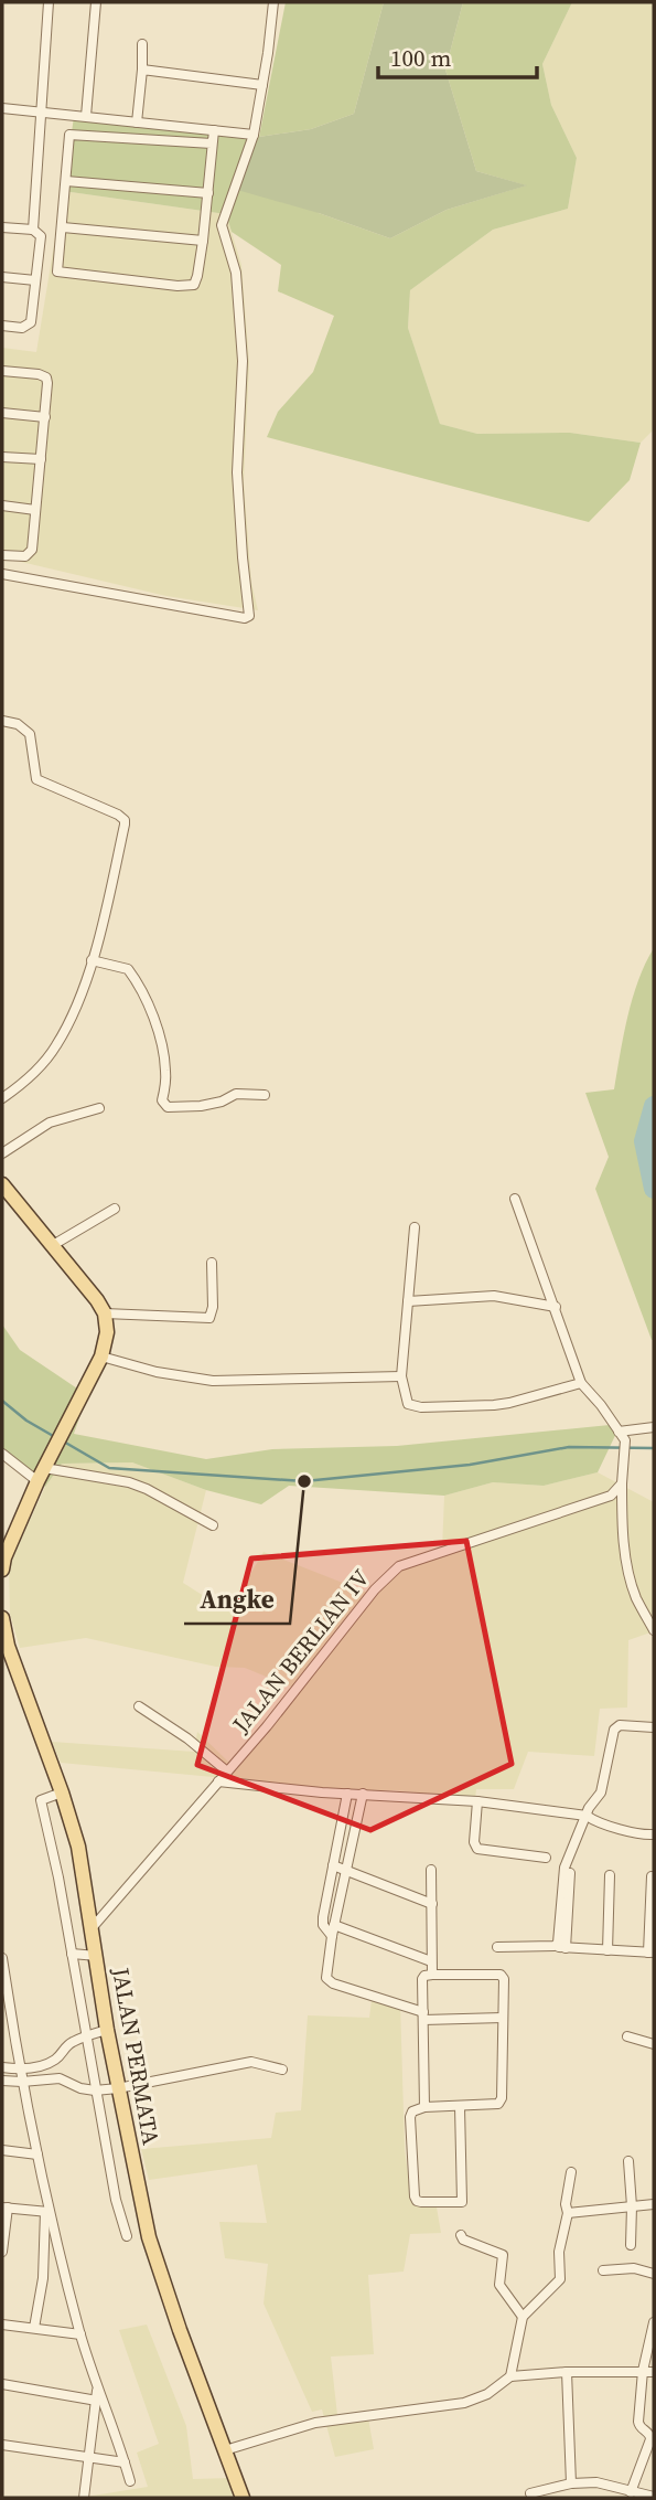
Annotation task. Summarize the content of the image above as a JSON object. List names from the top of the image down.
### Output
{
  "streets": {
    "main road": ["JALAN PERMATA"],
    "street": ["JALAN BERLIAN IV"]
  },
  "crossings": [
    ["JALAN BERLIAN IV", "JALAN PERMATA"]
  ],
  "places": ["Angke"],
  "scale_bar": "100 m"
}
